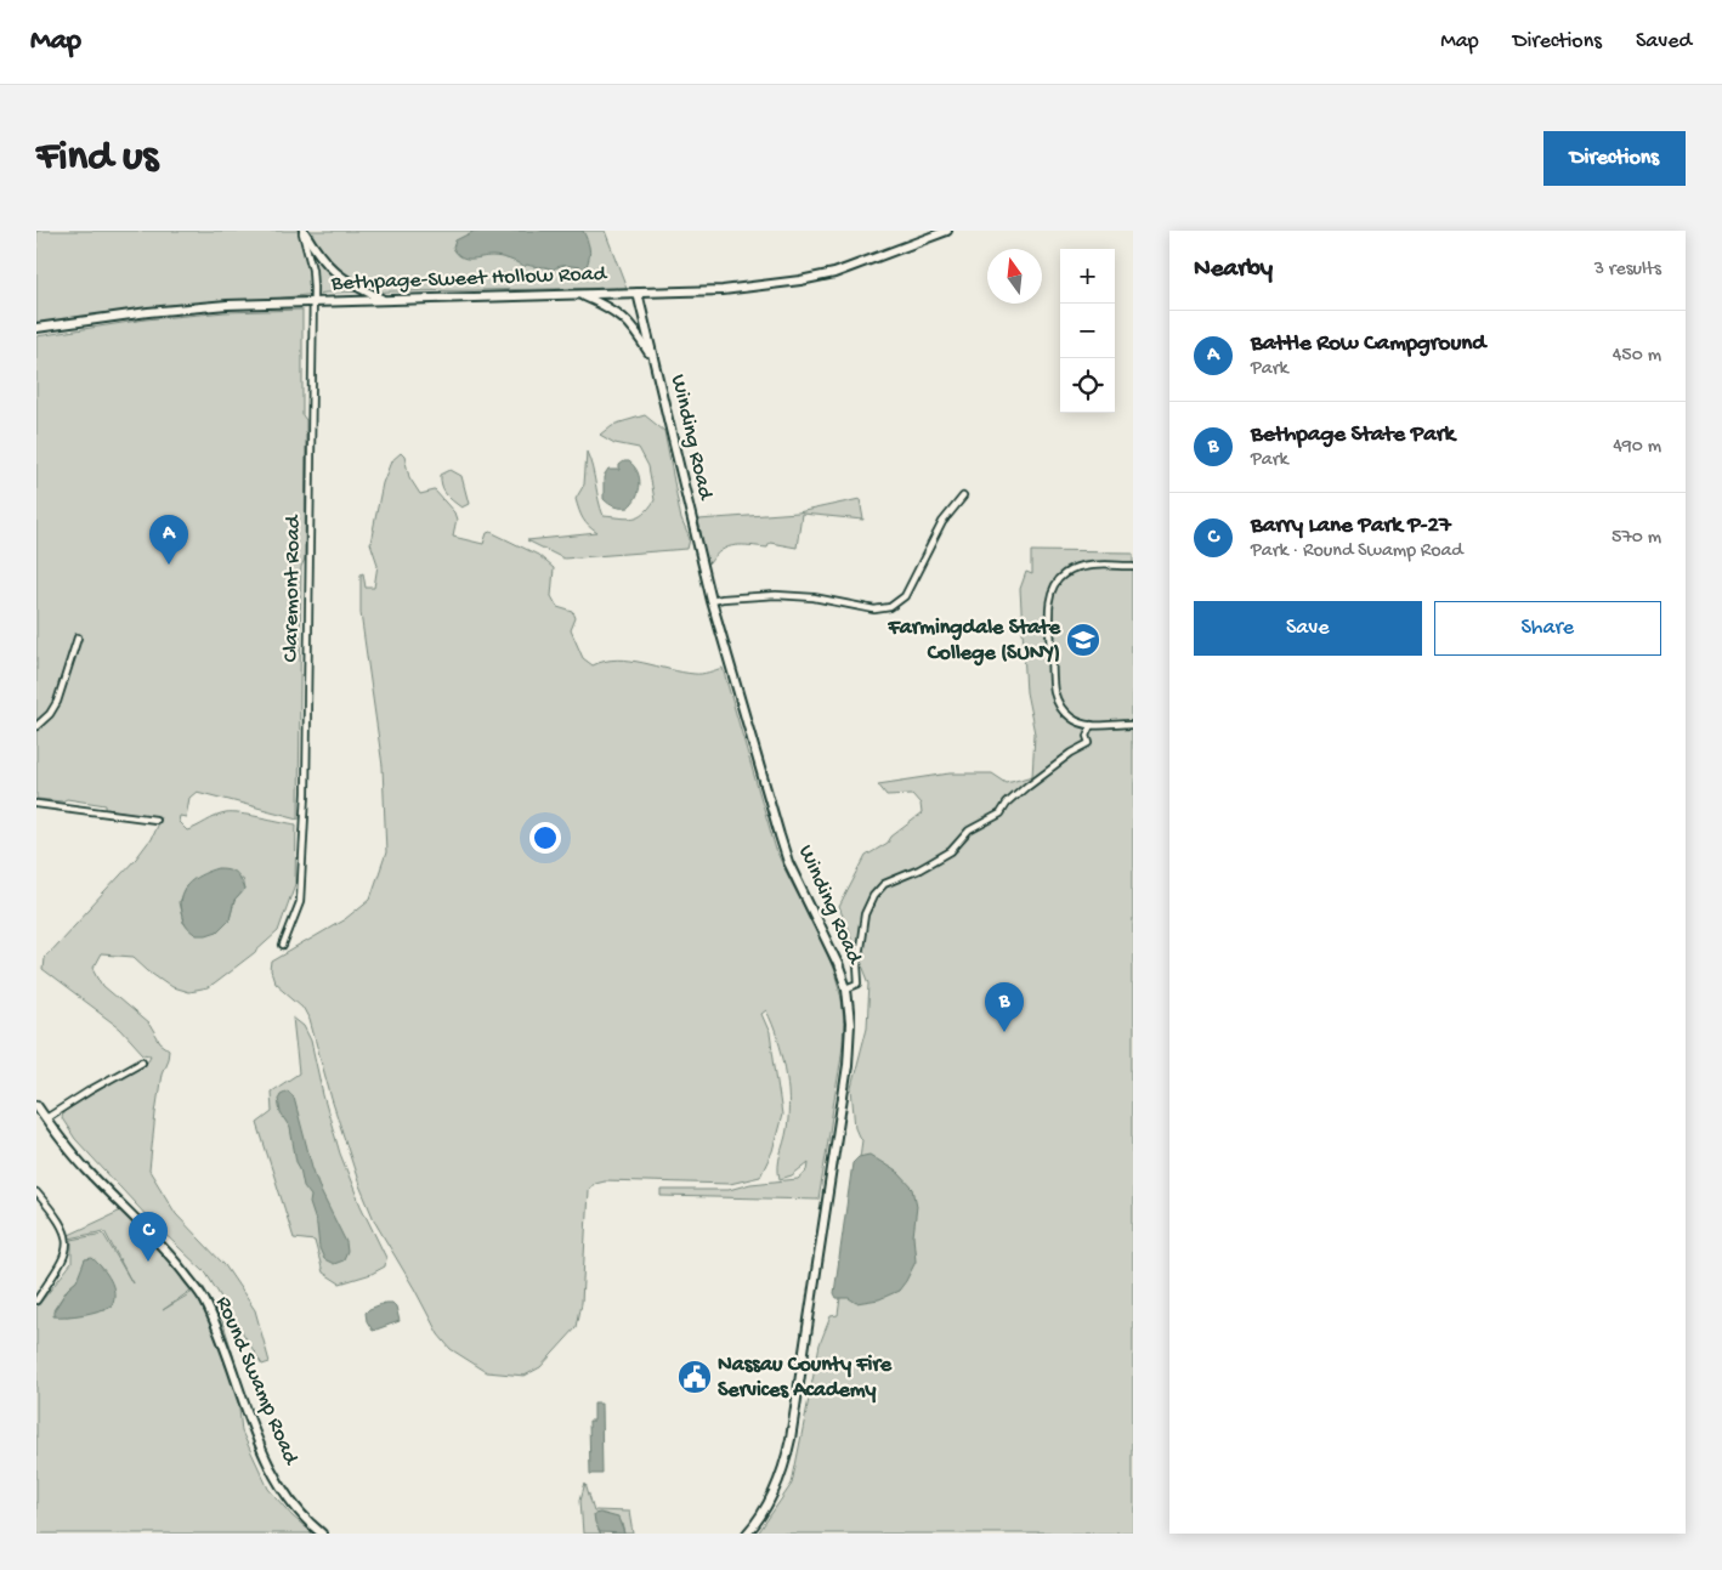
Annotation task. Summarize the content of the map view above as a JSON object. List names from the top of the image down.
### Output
{
  "streets": {
    "main road": ["Bethpage-Sweet Hollow Road", "Winding Road", "Round Swamp Road"],
    "street": ["Claremont Road"]
  },
  "crossings": [
    ["Bethpage-Sweet Hollow Road", "Winding Road"],
    ["Bethpage-Sweet Hollow Road", "Claremont Road"]
  ],
  "places": {
    "school or university": ["Farmingdale State College (SUNY)"],
    "public building": ["Nassau County Fire Services Academy"]
  },
  "north": "top",
  "page": {
    "header": "Map",
    "nav": ["Map", "Directions", "Saved"],
    "buttons": [
      "Directions",
      ["Save", "Share"]
    ],
    "title": "Find us",
    "heading": ["Nearby", "3 results"],
    "map_buttons": ["+", "−"],
    "list": [
      {
        "mark": "A",
        "name": "Battle Row Campground",
        "note": "Park",
        "value": "450 m"
      },
      {
        "mark": "B",
        "name": "Bethpage State Park",
        "note": "Park",
        "value": "490 m"
      },
      {
        "mark": "C",
        "name": "Barry Lane Park P-27",
        "note": "Park · Round Swamp Road",
        "value": "570 m"
      }
    ],
    "pins": ["A", "B", "C"]
  }
}
